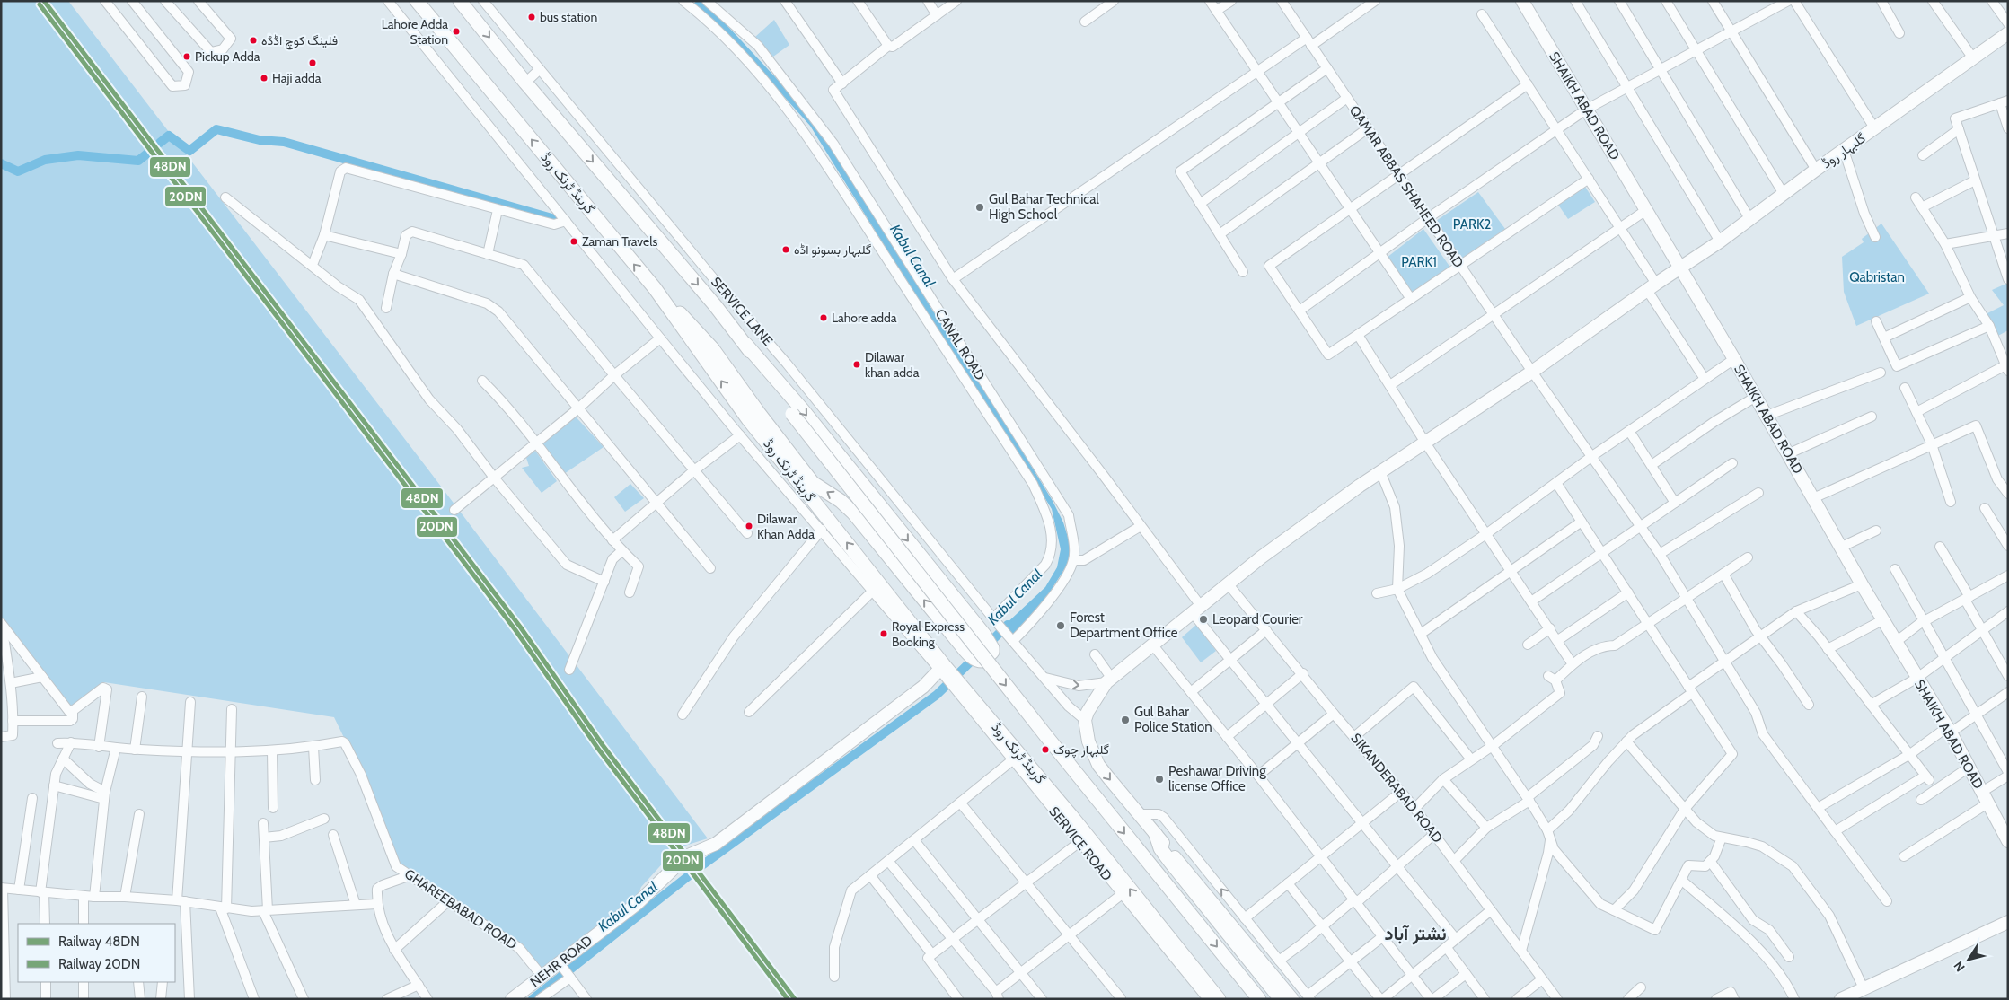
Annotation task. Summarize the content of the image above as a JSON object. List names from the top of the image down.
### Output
{
  "streets": {
    "highway": ["گرینڈ ٹرنک روڈ"],
    "main road": ["SHAIKH ABAD ROAD", "گلبہار روڈ", "NEHR ROAD"],
    "street": [
      "QAMAR ABBAS SHAHEED ROAD",
      "SERVICE LANE",
      "CANAL ROAD",
      "SIKANDERABAD ROAD",
      "SERVICE ROAD",
      "GHAREEBABAD ROAD"
    ]
  },
  "crossings": [
    ["SHAIKH ABAD ROAD", "گلبہار روڈ"],
    ["گلبہار روڈ", "QAMAR ABBAS SHAHEED ROAD"],
    ["گلبہار روڈ", "SERVICE LANE"],
    ["گلبہار روڈ", "SIKANDERABAD ROAD"],
    ["گرینڈ ٹرنک روڈ", "SERVICE ROAD"],
    ["گرینڈ ٹرنک روڈ", "NEHR ROAD"],
    ["GHAREEBABAD ROAD", "NEHR ROAD"]
  ],
  "districts": ["نشتر آباد"],
  "water": ["Kabul Canal"],
  "parks": ["PARK2", "PARK1", "Qabristan"],
  "places": [
    "bus station",
    "Lahore Adda Station",
    "فلینگ کوچ اڈڈہ",
    "Pickup Adda",
    "Haji adda",
    "Gul Bahar Technical High School",
    "Zaman Travels",
    "گلبہار بسونو اڈہ",
    "Lahore adda",
    "Dilawar khan adda",
    "Dilawar Khan Adda",
    "Leopard Courier",
    "Forest Department Office",
    "Royal Express Booking",
    "Gul Bahar Police Station",
    "گلبہار چوک",
    "Peshawar Driving license Office"
  ],
  "lines": ["rail line 48DN", "rail line 20DN"],
  "legend": ["Railway 48DN", "Railway 20DN"],
  "north": "bottom left"
}
